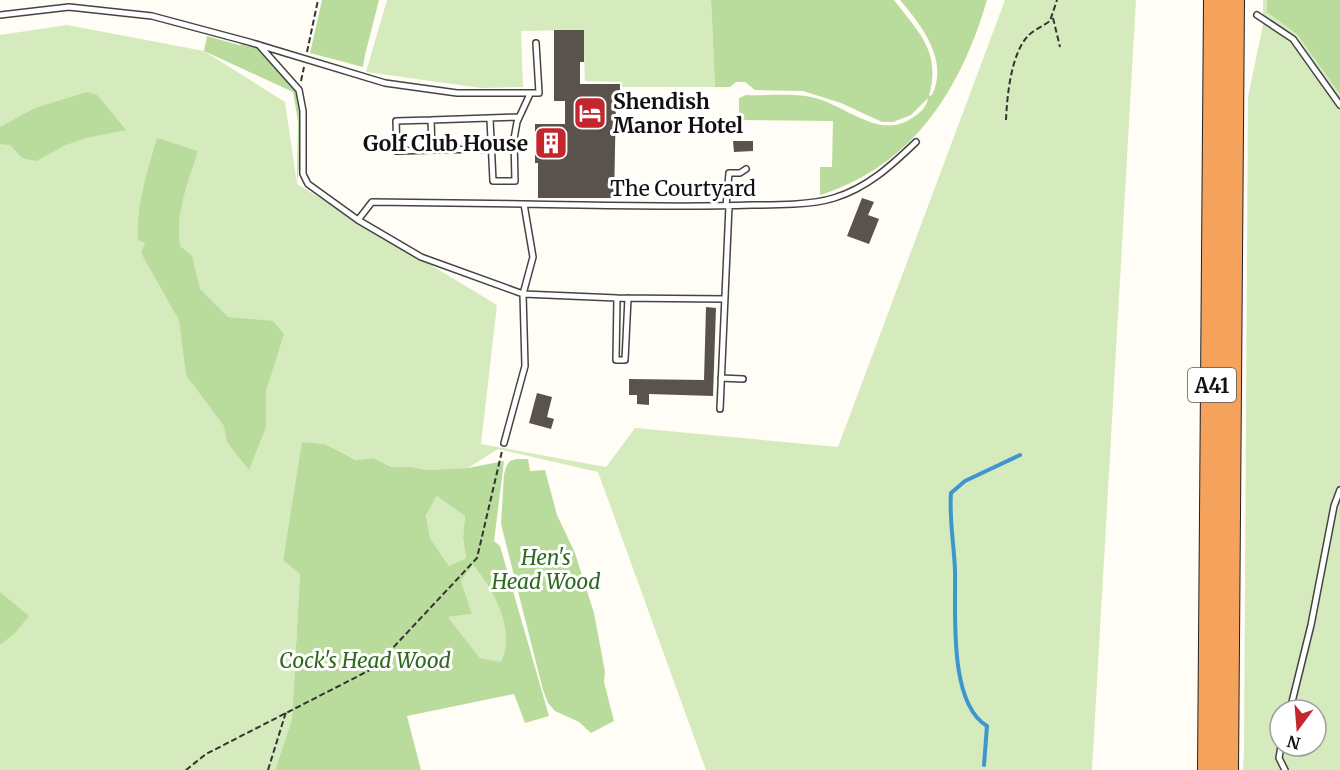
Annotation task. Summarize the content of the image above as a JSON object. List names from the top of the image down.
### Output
{
  "streets": {
    "highway": ["A41"],
    "lane": ["The Courtyard"]
  },
  "parks": ["Hen's Head Wood", "Cock's Head Wood"],
  "places": {
    "hotel": ["Shendish Manor Hotel"],
    "building": ["Golf Club House"]
  },
  "north": "bottom"
}
